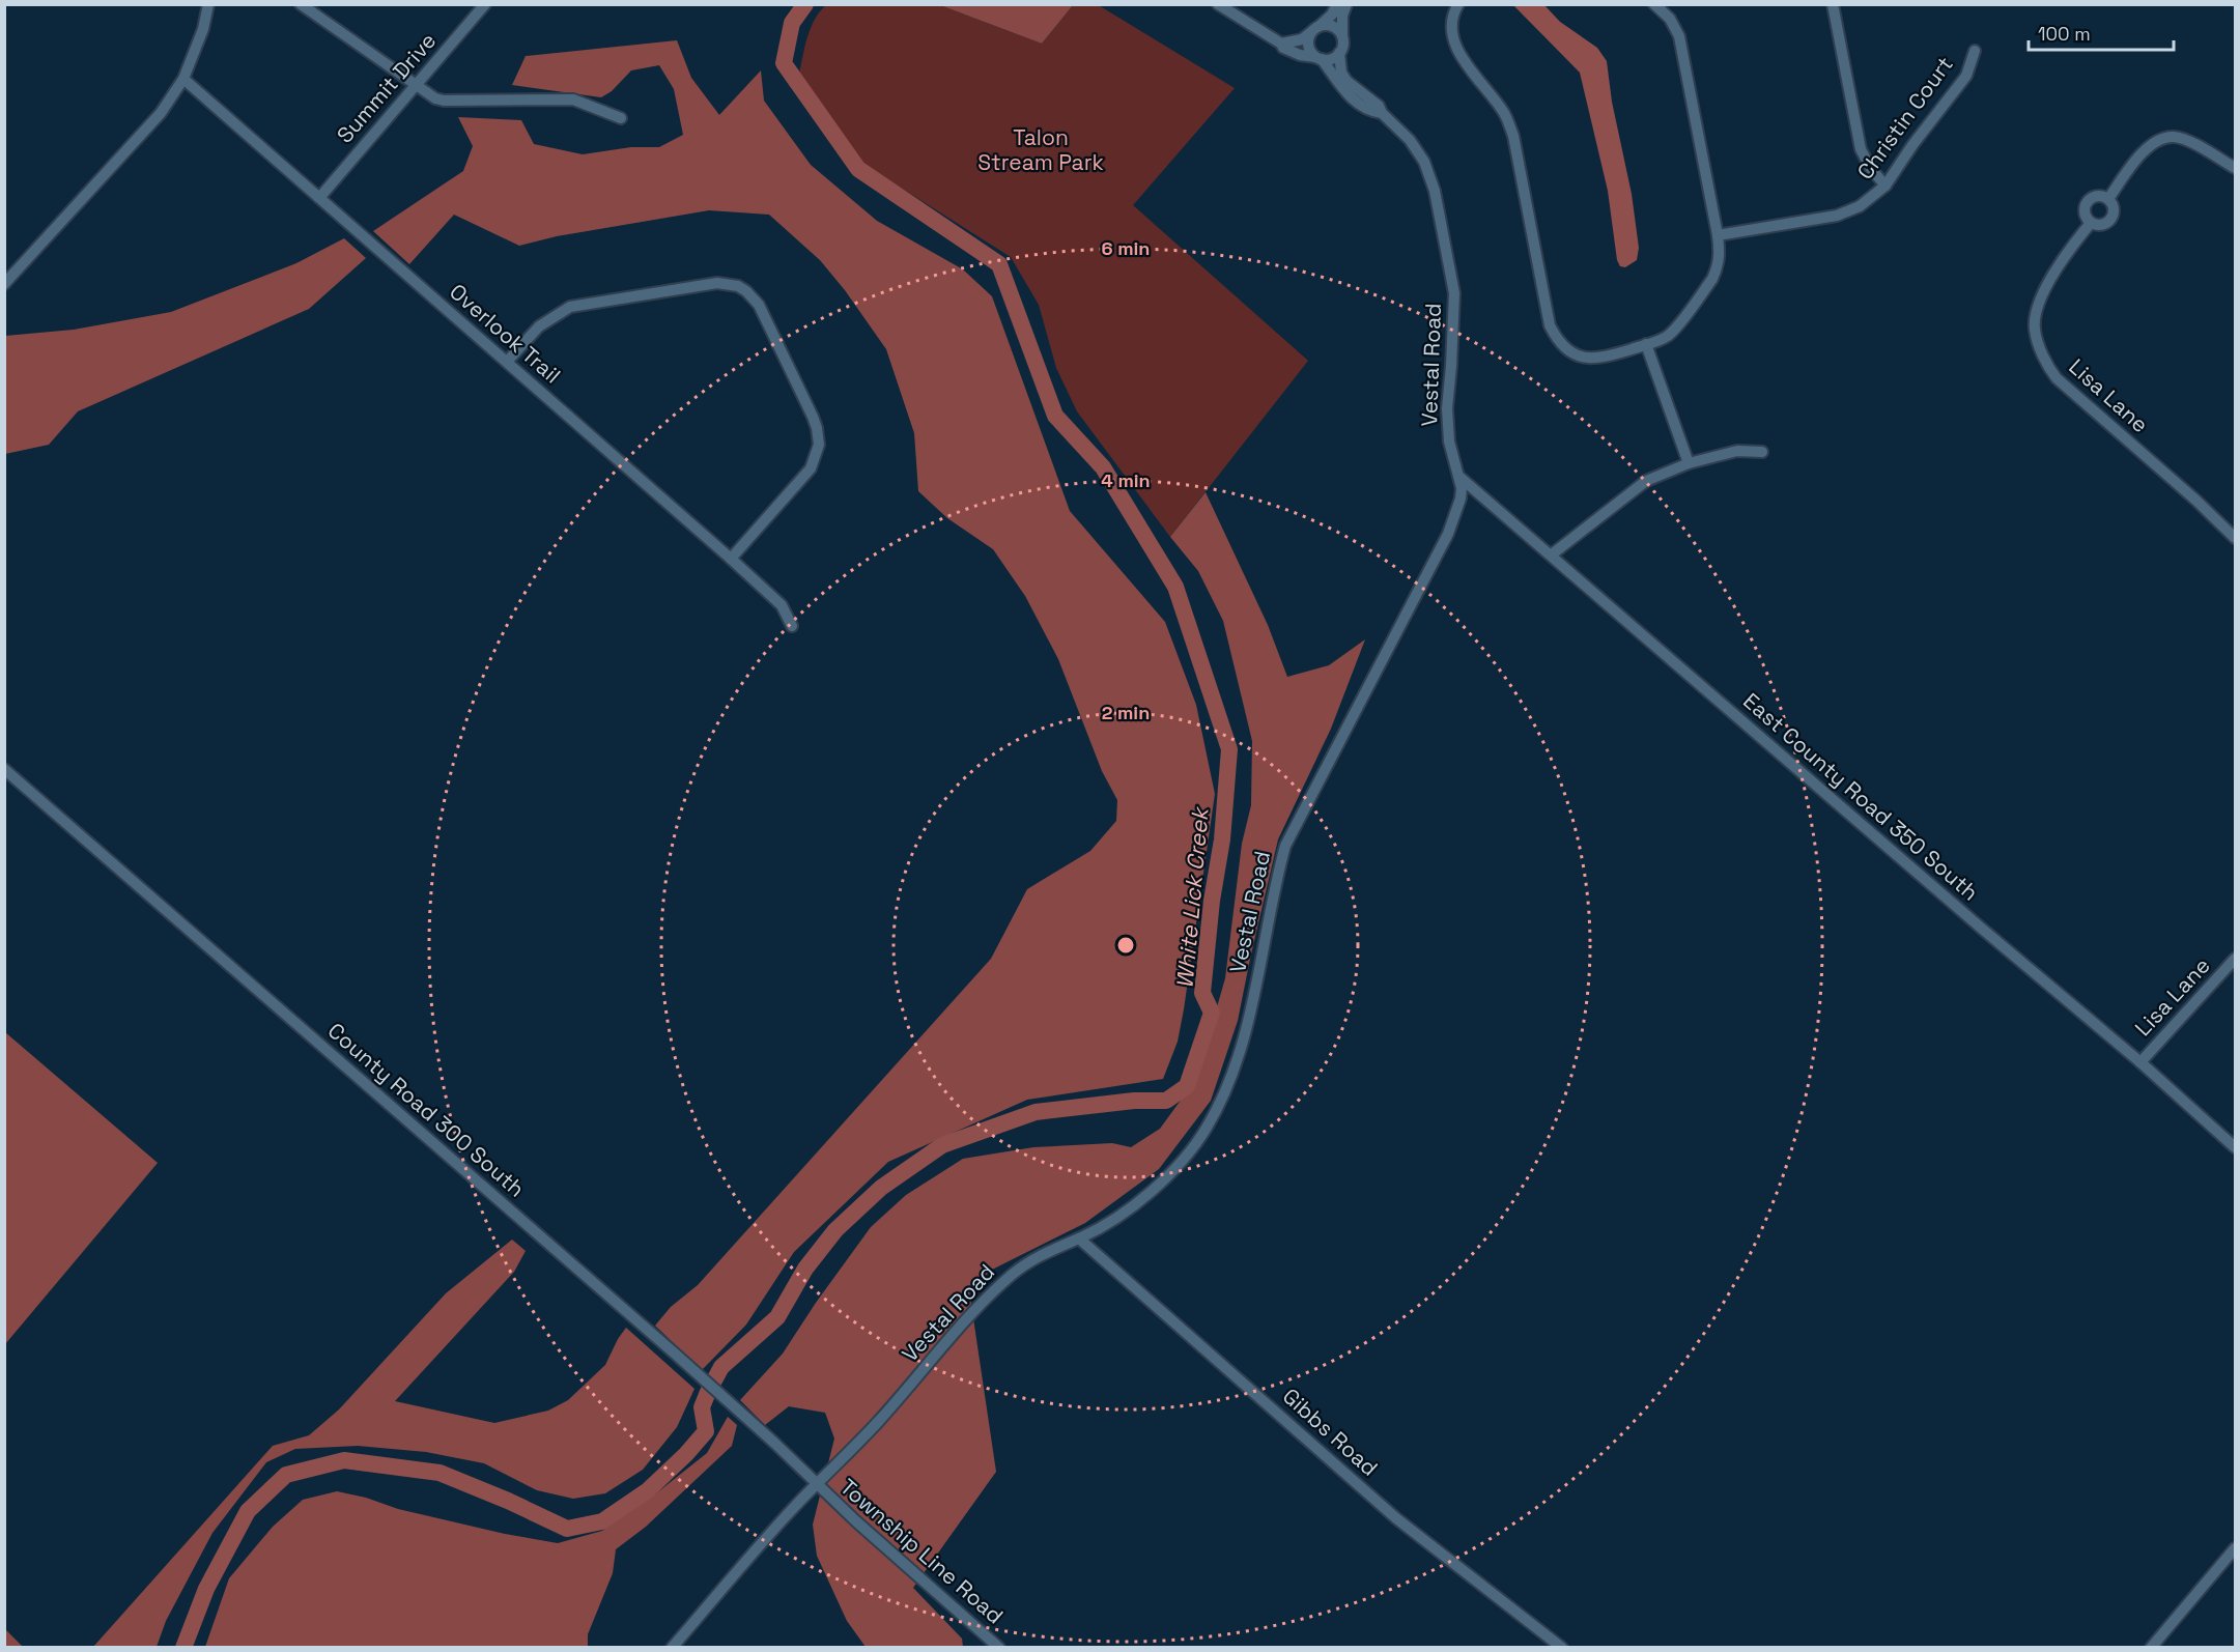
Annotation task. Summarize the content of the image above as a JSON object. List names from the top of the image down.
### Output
{
  "streets": {
    "street": [
      "Summit Drive",
      "Christin Court",
      "Overlook Trail",
      "Vestal Road",
      "Lisa Lane",
      "East County Road 350 South",
      "County Road 300 South",
      "Gibbs Road",
      "Township Line Road"
    ]
  },
  "crossings": [
    ["Summit Drive", "Overlook Trail"],
    ["Vestal Road", "East County Road 350 South"],
    ["Vestal Road", "County Road 300 South"],
    ["Vestal Road", "Gibbs Road"],
    ["Vestal Road", "Township Line Road"],
    ["Lisa Lane", "East County Road 350 South"],
    ["County Road 300 South", "Township Line Road"]
  ],
  "water": ["White Lick Creek"],
  "parks": ["Talon Stream Park"],
  "scale_bar": "100 m",
  "rings": ["6 min", "4 min", "2 min"]
}
